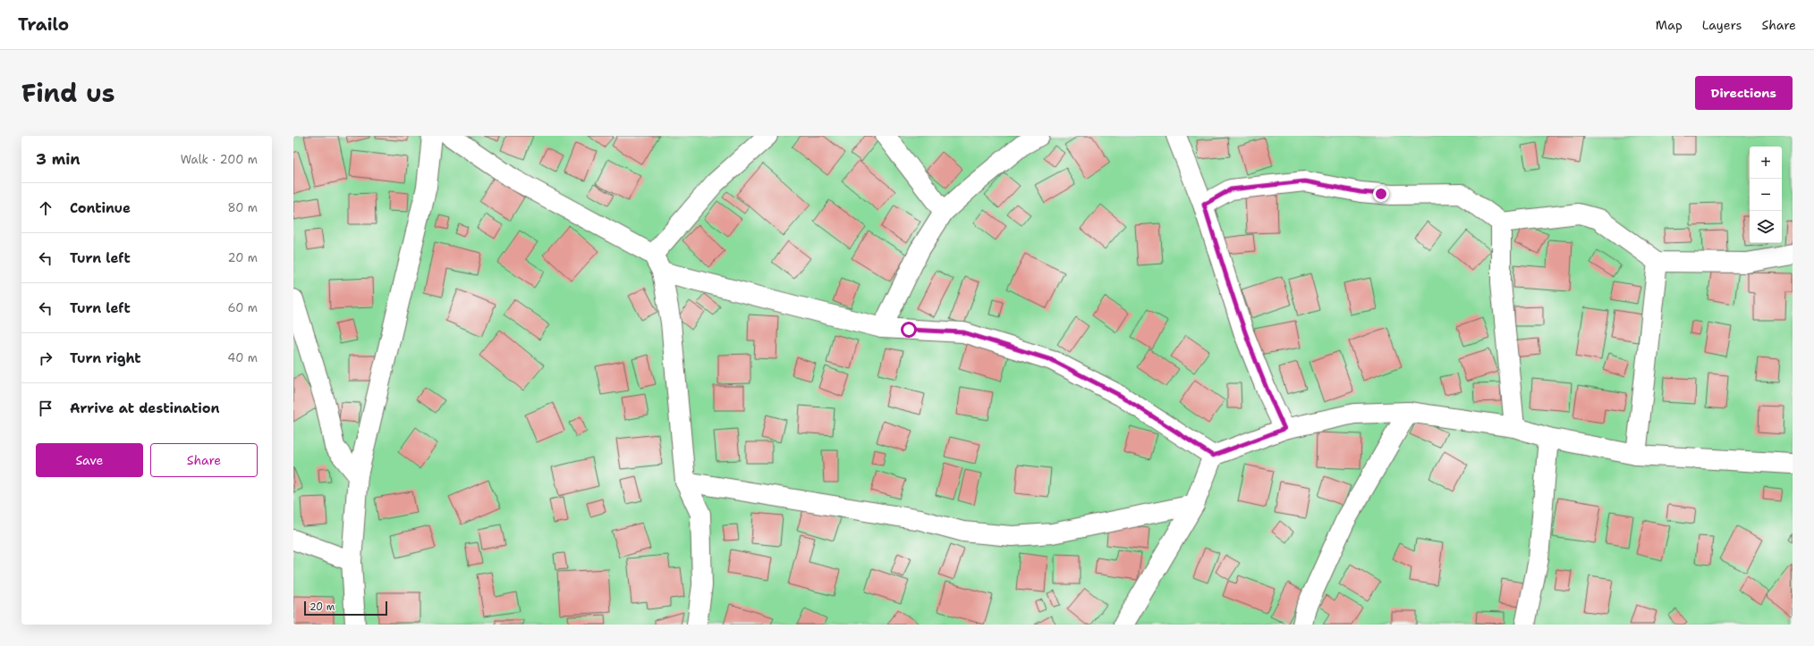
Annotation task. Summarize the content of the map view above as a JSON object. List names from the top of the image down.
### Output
{
  "scale_bar": "20 m",
  "page": {
    "header": "Trailo",
    "nav": ["Map", "Layers", "Share"],
    "title": "Find us",
    "buttons": [
      "Directions",
      ["Save", "Share"]
    ],
    "heading": ["3 min", "Walk · 200 m"],
    "map_buttons": ["+", "−"],
    "list": [
      ["Continue", "80 m"],
      ["Turn left", "20 m"],
      ["Turn left", "60 m"],
      ["Turn right", "40 m"],
      "Arrive at destination"
    ],
    "scale": "20 m"
  }
}
